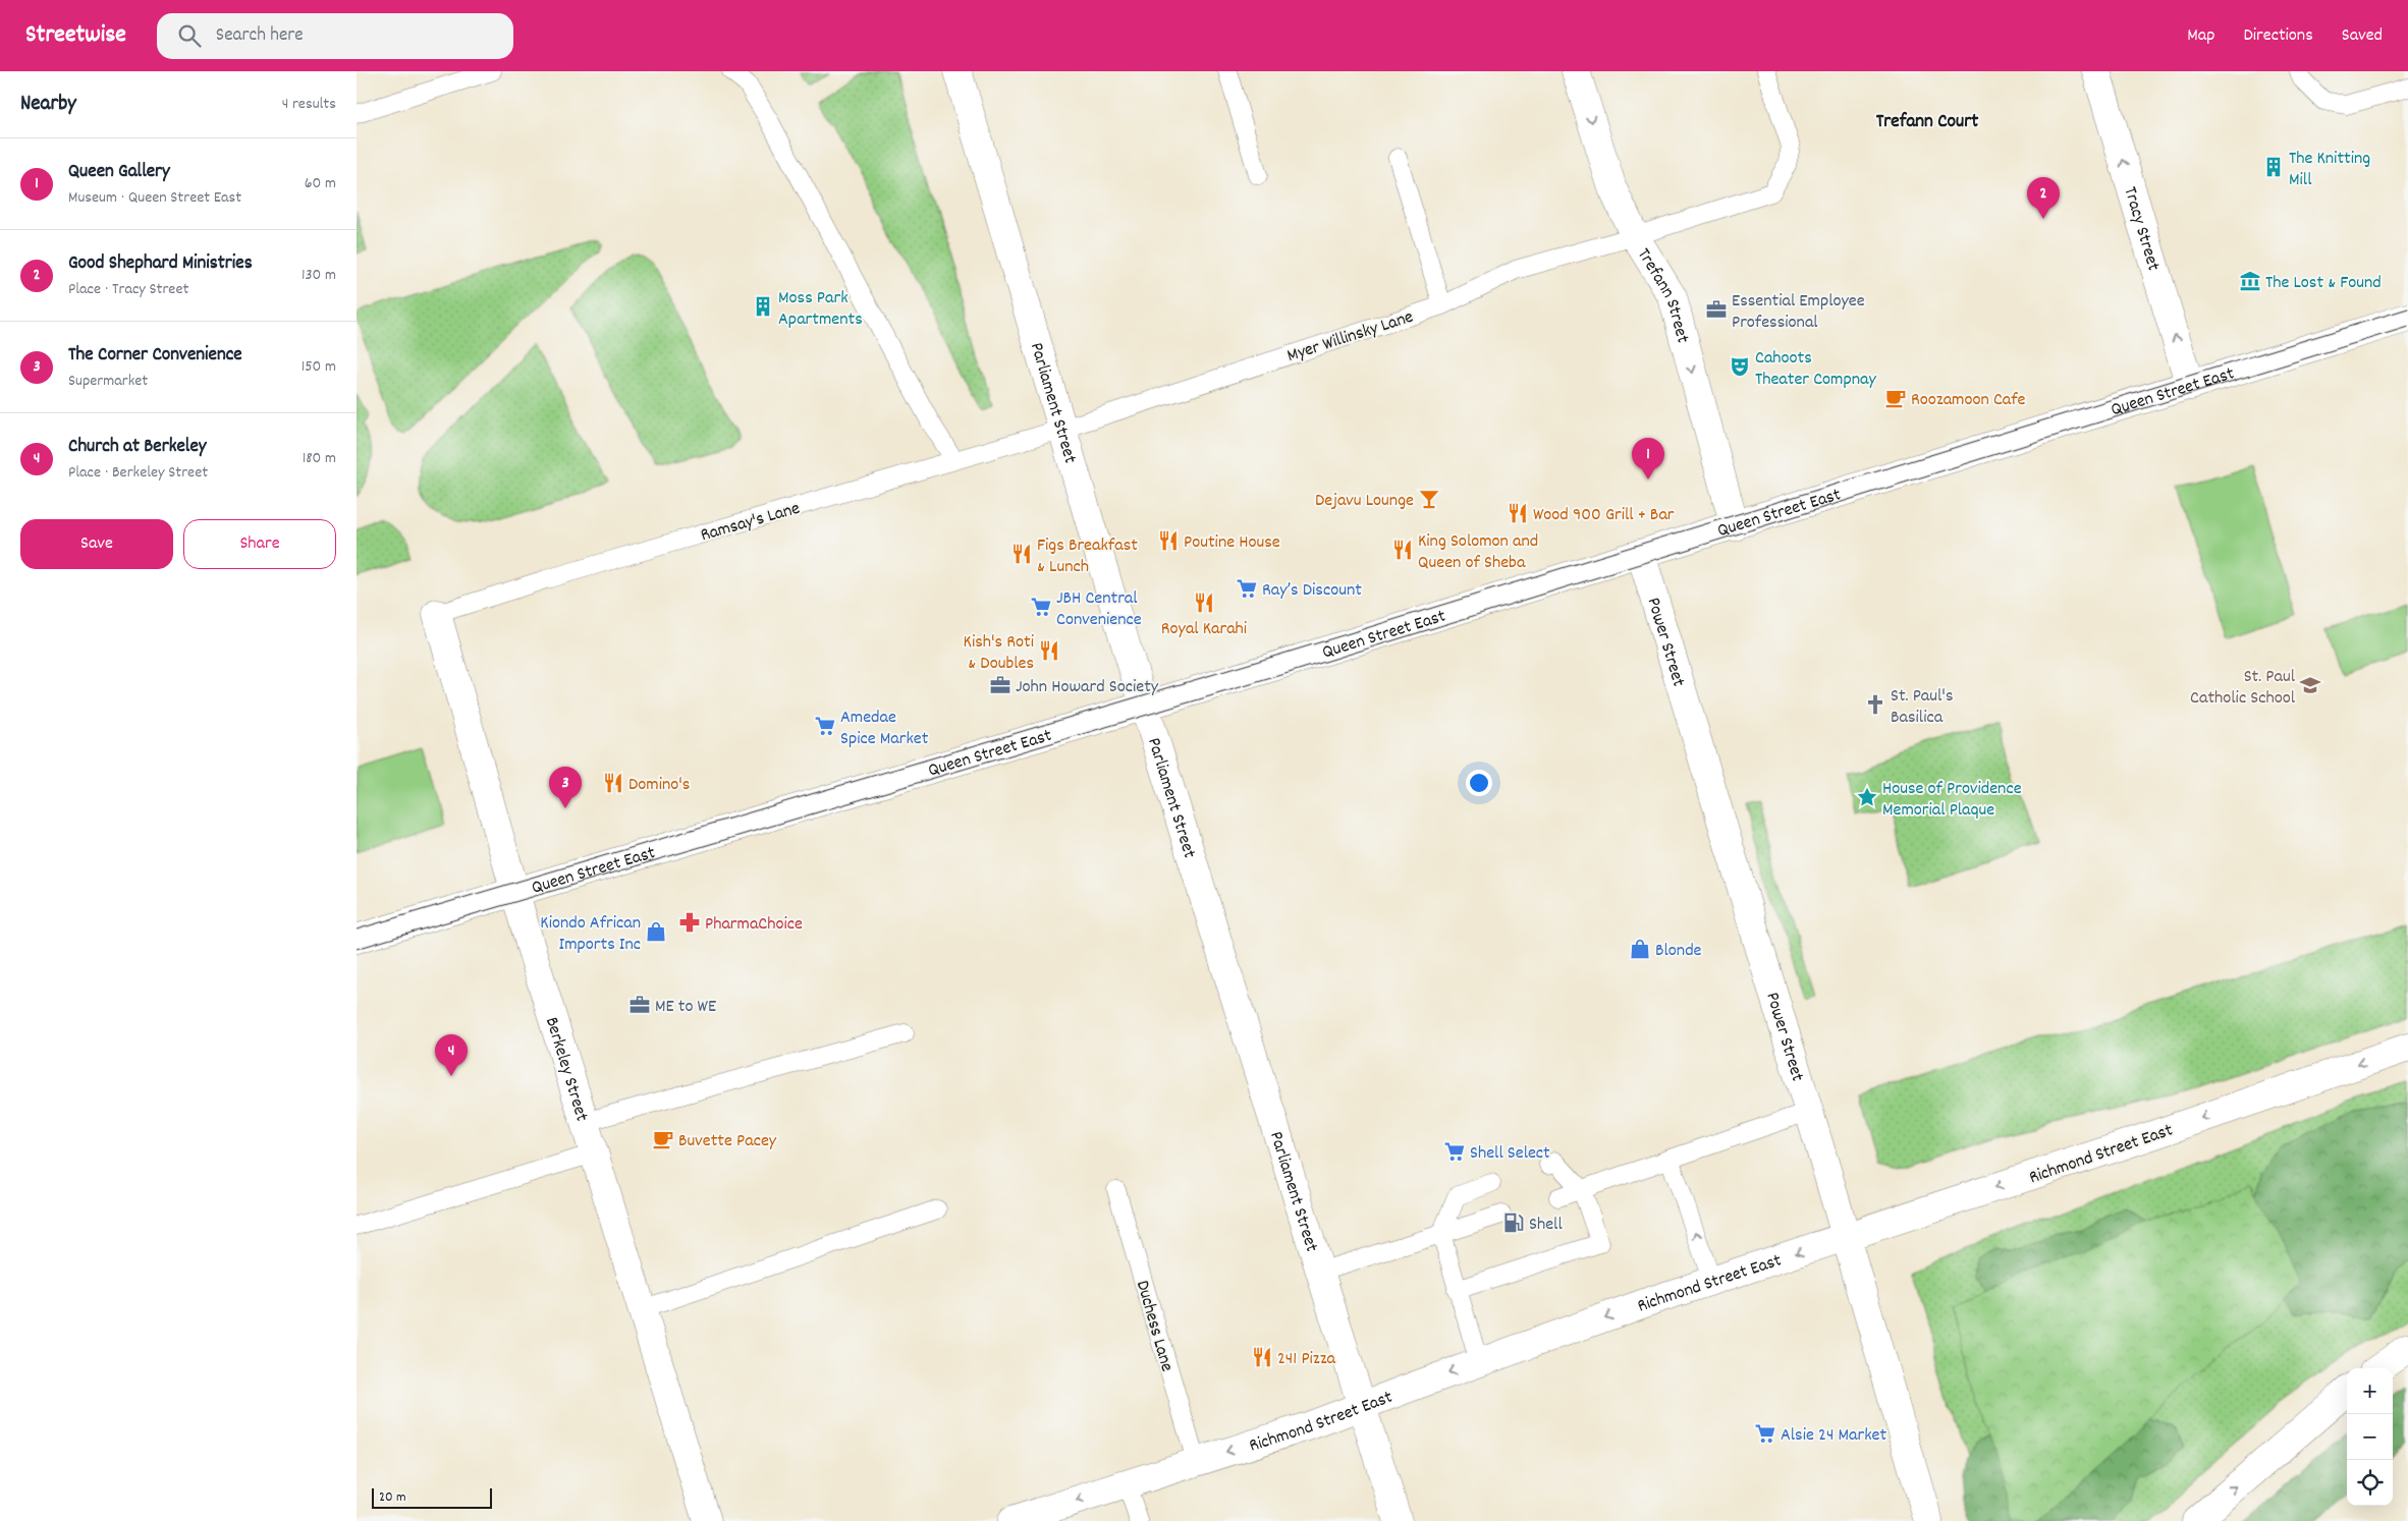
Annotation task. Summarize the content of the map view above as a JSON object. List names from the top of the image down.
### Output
{
  "streets": {
    "main road": [
      "Tracy Street",
      "Trefann Street",
      "Queen Street East",
      "Parliament Street",
      "Power Street",
      "Berkeley Street",
      "Richmond Street East"
    ],
    "lane": ["Myer Willinsky Lane", "Ramsay's Lane", "Duchess Lane"]
  },
  "crossings": [
    ["Tracy Street", "Queen Street East"],
    ["Trefann Street", "Myer Willinsky Lane"],
    ["Trefann Street", "Queen Street East"],
    ["Myer Willinsky Lane", "Parliament Street"],
    ["Myer Willinsky Lane", "Ramsay's Lane"],
    ["Queen Street East", "Parliament Street"],
    ["Queen Street East", "Power Street"],
    ["Queen Street East", "Berkeley Street"],
    ["Parliament Street", "Ramsay's Lane"],
    ["Parliament Street", "Richmond Street East"],
    ["Ramsay's Lane", "Berkeley Street"],
    ["Power Street", "Richmond Street East"],
    ["Richmond Street East", "Duchess Lane"]
  ],
  "one_way": ["Tracy Street", "Trefann Street", "Richmond Street East"],
  "districts": ["Trefann Court"],
  "places": {
    "building": ["The Knitting Mill", "Moss Park Apartments"],
    "museum": ["The Lost & Found"],
    "office": ["Essential Employee Professional", "John Howard Society", "ME to WE"],
    "theatre": ["Cahoots Theater Compnay"],
    "cafe": ["Roozamoon Cafe", "Buvette Pacey"],
    "bar": ["Dejavu Lounge"],
    "restaurant": [
      "Wood 900 Grill + Bar",
      "Poutine House",
      "King Solomon and Queen of Sheba",
      "Figs Breakfast & Lunch",
      "Royal Karahi",
      "Kish's Roti & Doubles",
      "Domino's",
      "241 Pizza"
    ],
    "supermarket": [
      "Ray’s Discount",
      "JBH Central Convenience",
      "Amedae Spice Market",
      "Shell Select",
      "Alsie 24 Market"
    ],
    "school or university": ["St. Paul Catholic School"],
    "church": ["St. Paul's Basilica"],
    "place": ["House of Providence Memorial Plaque"],
    "pharmacy": ["PharmaChoice"],
    "shop": ["Kiondo African Imports Inc", "Blonde"],
    "fuel station": ["Shell"]
  },
  "scale_bar": "20 m",
  "page": {
    "header": "Streetwise",
    "search": "Search here",
    "nav": ["Map", "Directions", "Saved"],
    "heading": ["Nearby", "4 results"],
    "list": [
      {
        "mark": "1",
        "name": "Queen Gallery",
        "note": "Museum · Queen Street East",
        "value": "60 m"
      },
      {
        "mark": "2",
        "name": "Good Shephard Ministries",
        "note": "Place · Tracy Street",
        "value": "130 m"
      },
      {
        "mark": "3",
        "name": "The Corner Convenience",
        "note": "Supermarket",
        "value": "150 m"
      },
      {
        "mark": "4",
        "name": "Church at Berkeley",
        "note": "Place · Berkeley Street",
        "value": "180 m"
      }
    ],
    "pins": [
      "2",
      "1",
      "3",
      "4"
    ],
    "buttons": ["Save", "Share"],
    "map_buttons": ["+", "−"],
    "scale": "20 m"
  }
}
